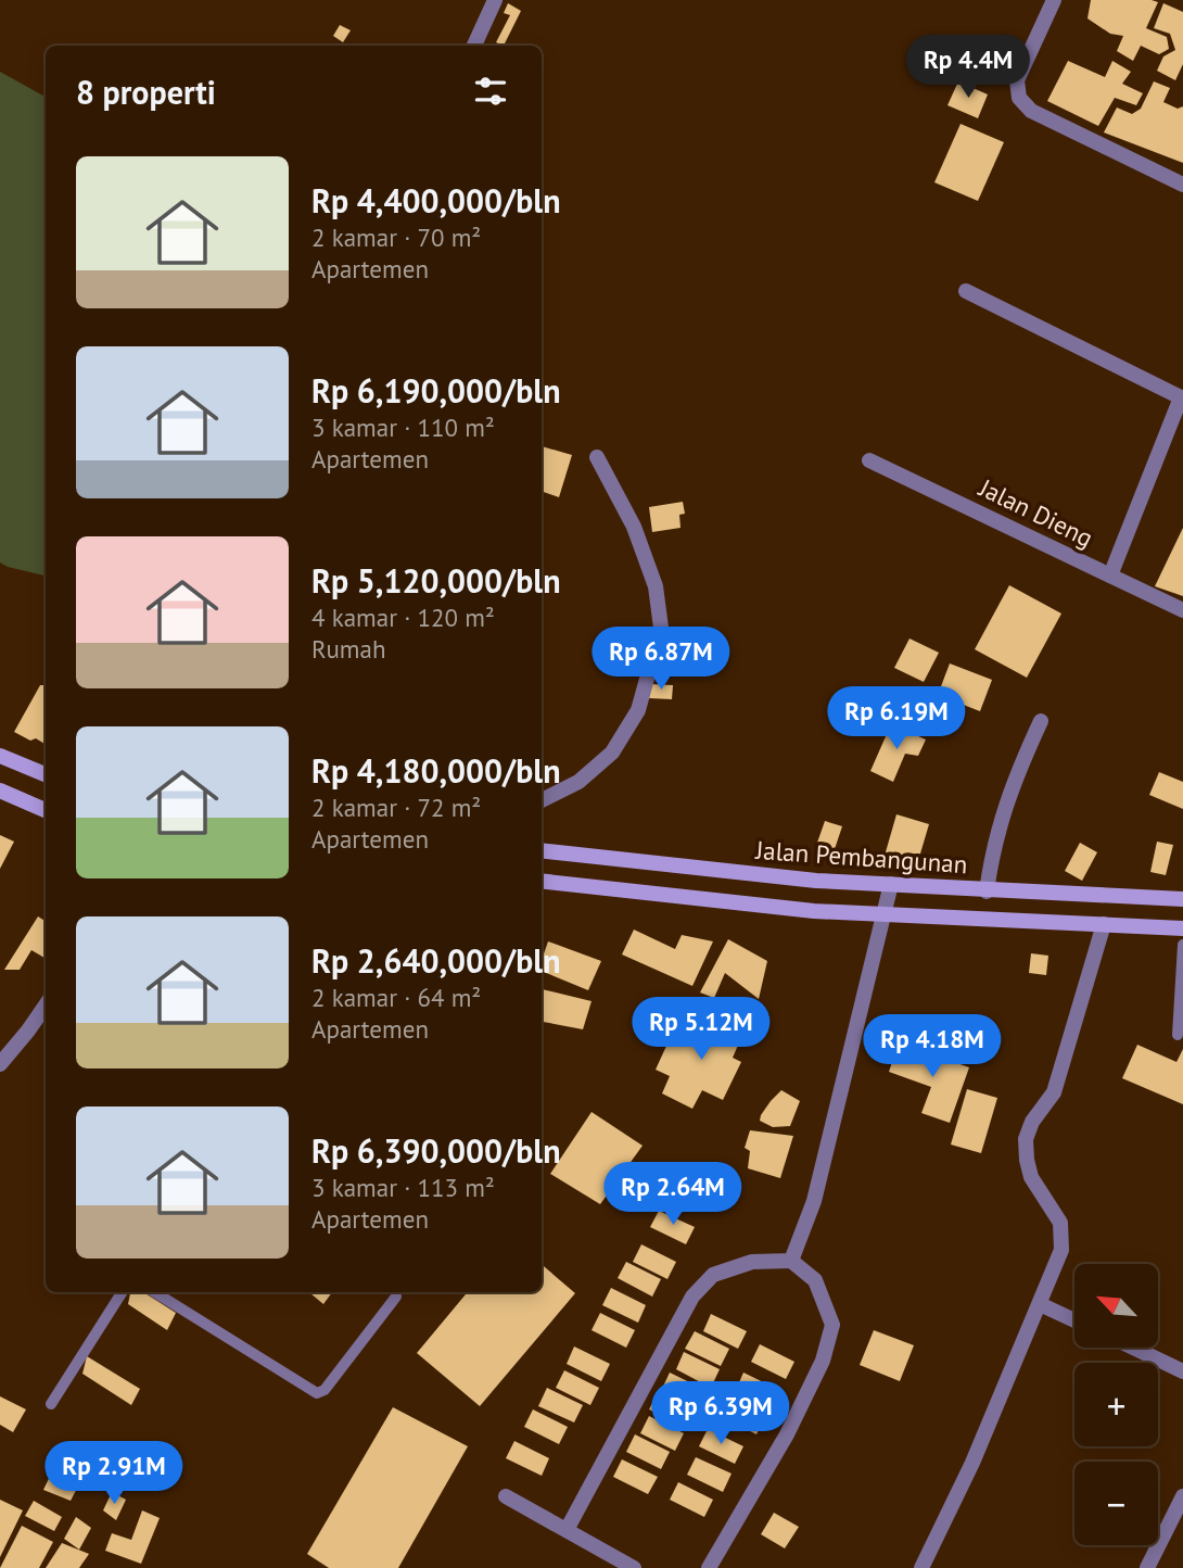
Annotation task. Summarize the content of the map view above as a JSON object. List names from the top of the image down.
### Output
{
  "streets": {
    "main road": ["Jalan Pembangunan"],
    "street": ["Jalan Dieng"]
  },
  "north": "top left",
  "page": {
    "price": [
      "Rp 4.4M",
      "Rp 6.87M",
      "Rp 6.19M",
      "Rp 5.12M",
      "Rp 4.18M",
      "Rp 2.64M",
      "Rp 6.39M",
      "Rp 2.91M"
    ],
    "heading": "8 properti",
    "list": [
      {
        "name": "Rp 4,400,000/bln",
        "note": "2 kamar · 70 m² · Apartemen"
      },
      {
        "name": "Rp 6,190,000/bln",
        "note": "3 kamar · 110 m² · Apartemen"
      },
      {
        "name": "Rp 5,120,000/bln",
        "note": "4 kamar · 120 m² · Rumah"
      },
      {
        "name": "Rp 4,180,000/bln",
        "note": "2 kamar · 72 m² · Apartemen"
      },
      {
        "name": "Rp 2,640,000/bln",
        "note": "2 kamar · 64 m² · Apartemen"
      },
      {
        "name": "Rp 6,390,000/bln",
        "note": "3 kamar · 113 m² · Apartemen"
      }
    ],
    "map_buttons": ["+", "−"]
  }
}
